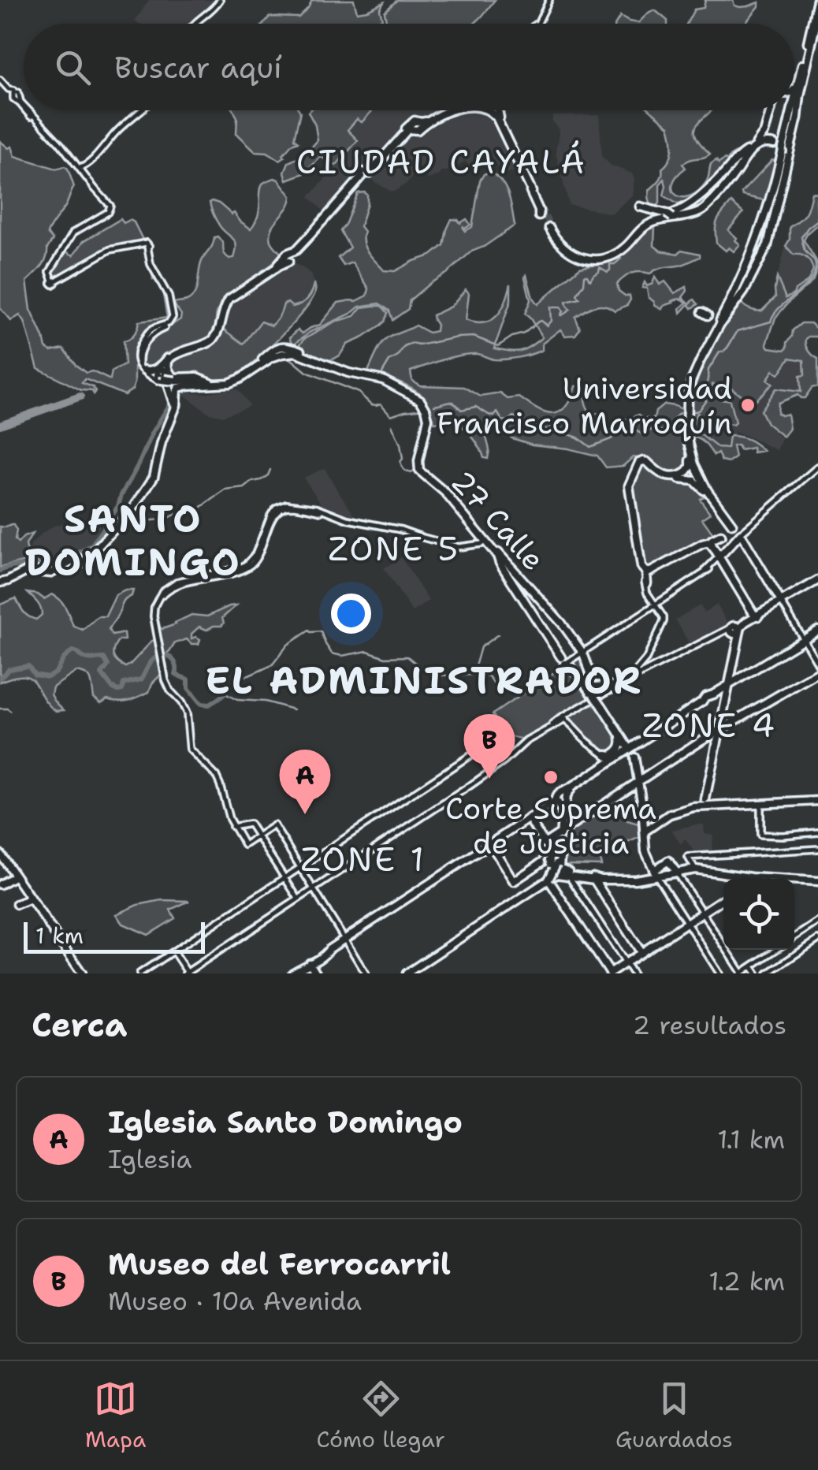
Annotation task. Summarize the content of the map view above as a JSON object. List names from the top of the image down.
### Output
{
  "streets": {
    "main road": ["27 Calle"]
  },
  "districts": [
    "CIUDAD CAYALÁ",
    "SANTO DOMINGO",
    "ZONE 5",
    "EL ADMINISTRADOR",
    "ZONE 4",
    "ZONE 1"
  ],
  "places": ["Universidad Francisco Marroquín", "Corte Suprema de Justicia"],
  "scale_bar": "1 km",
  "page": {
    "search": "Buscar aquí",
    "pins": ["B", "A"],
    "scale": "1 km",
    "heading": ["Cerca", "2 resultados"],
    "list": [
      {
        "mark": "A",
        "name": "Iglesia Santo Domingo",
        "note": "Iglesia",
        "value": "1.1 km"
      },
      {
        "mark": "B",
        "name": "Museo del Ferrocarril",
        "note": "Museo · 10a Avenida",
        "value": "1.2 km"
      }
    ],
    "nav": ["Mapa", "Cómo llegar", "Guardados"]
  }
}
